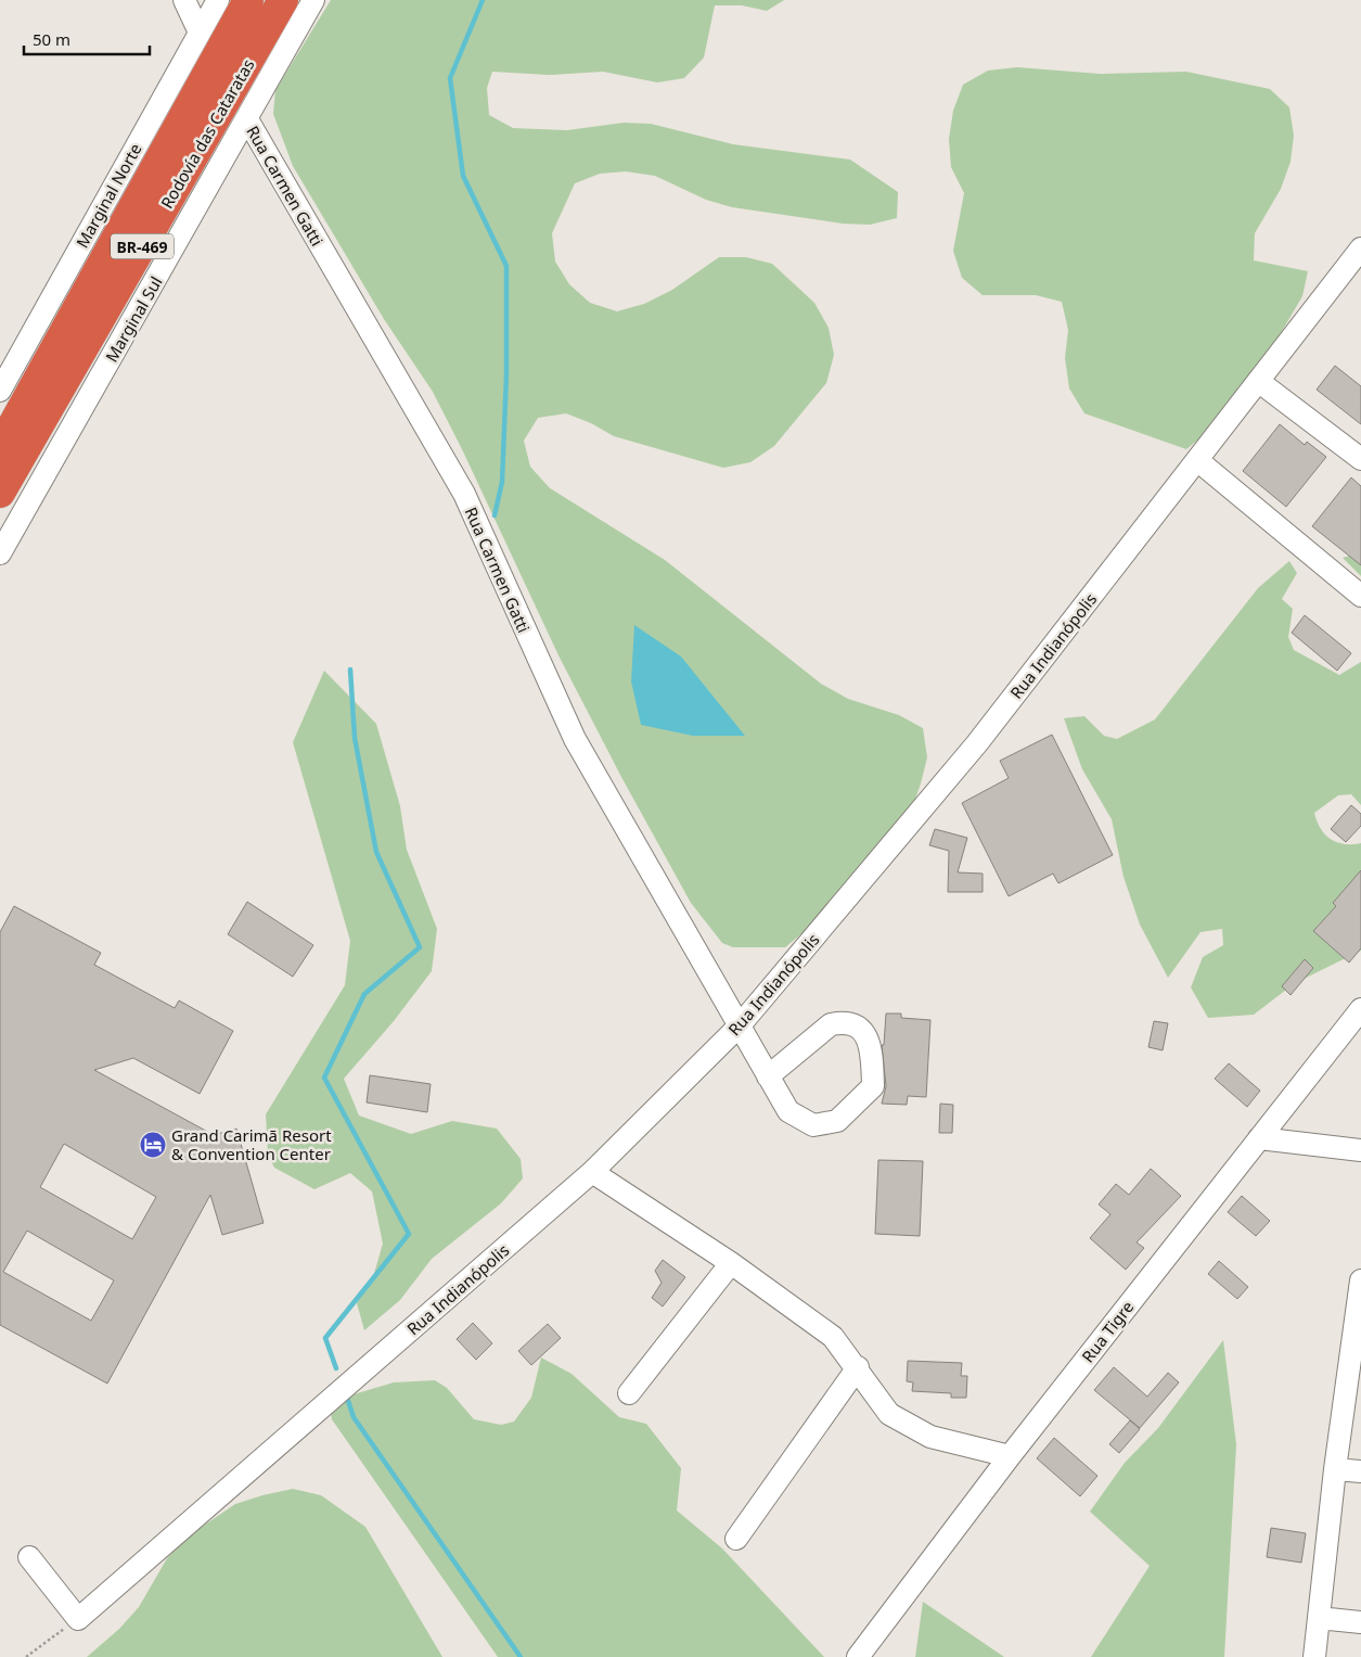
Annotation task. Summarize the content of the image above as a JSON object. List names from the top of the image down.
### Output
{
  "streets": {
    "highway": ["Rodovía das Cataratas", "BR-469"],
    "street": [
      "Rua Carmen Gatti",
      "Marginal Norte",
      "Marginal Sul",
      "Rua Indianópolis",
      "Rua Tigre"
    ]
  },
  "crossings": [
    ["Rua Carmen Gatti", "Marginal Sul"],
    ["Rua Carmen Gatti", "Rua Indianópolis"]
  ],
  "places": {
    "hotel": ["Grand Carimã Resort & Convention Center"]
  },
  "scale_bar": "50 m"
}
